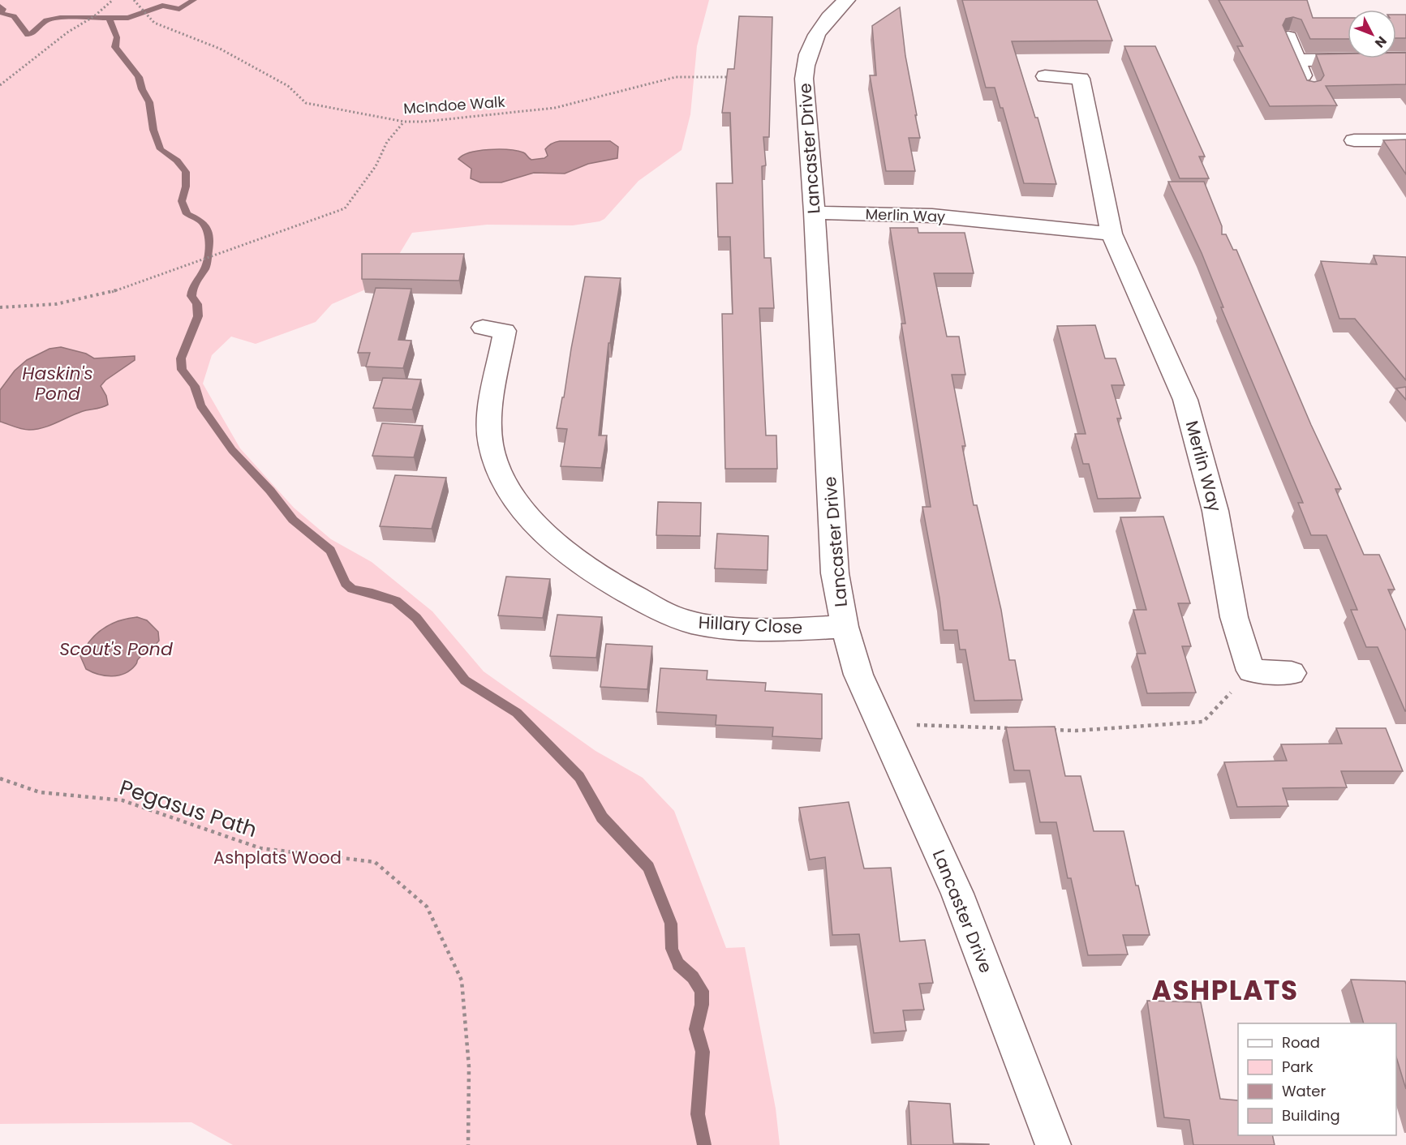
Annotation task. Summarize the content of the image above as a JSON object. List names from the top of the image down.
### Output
{
  "streets": {
    "street": ["Lancaster Drive", "Merlin Way", "Hillary Close"],
    "path": ["McIndoe Walk", "Pegasus Path"]
  },
  "crossings": [
    ["Lancaster Drive", "Merlin Way"],
    ["Lancaster Drive", "Hillary Close"]
  ],
  "districts": ["ASHPLATS"],
  "water": ["Haskin's Pond", "Scout's Pond"],
  "parks": ["Ashplats Wood"],
  "legend": [
    "Road",
    "Park",
    "Water",
    "Building"
  ],
  "north": "bottom right"
}
